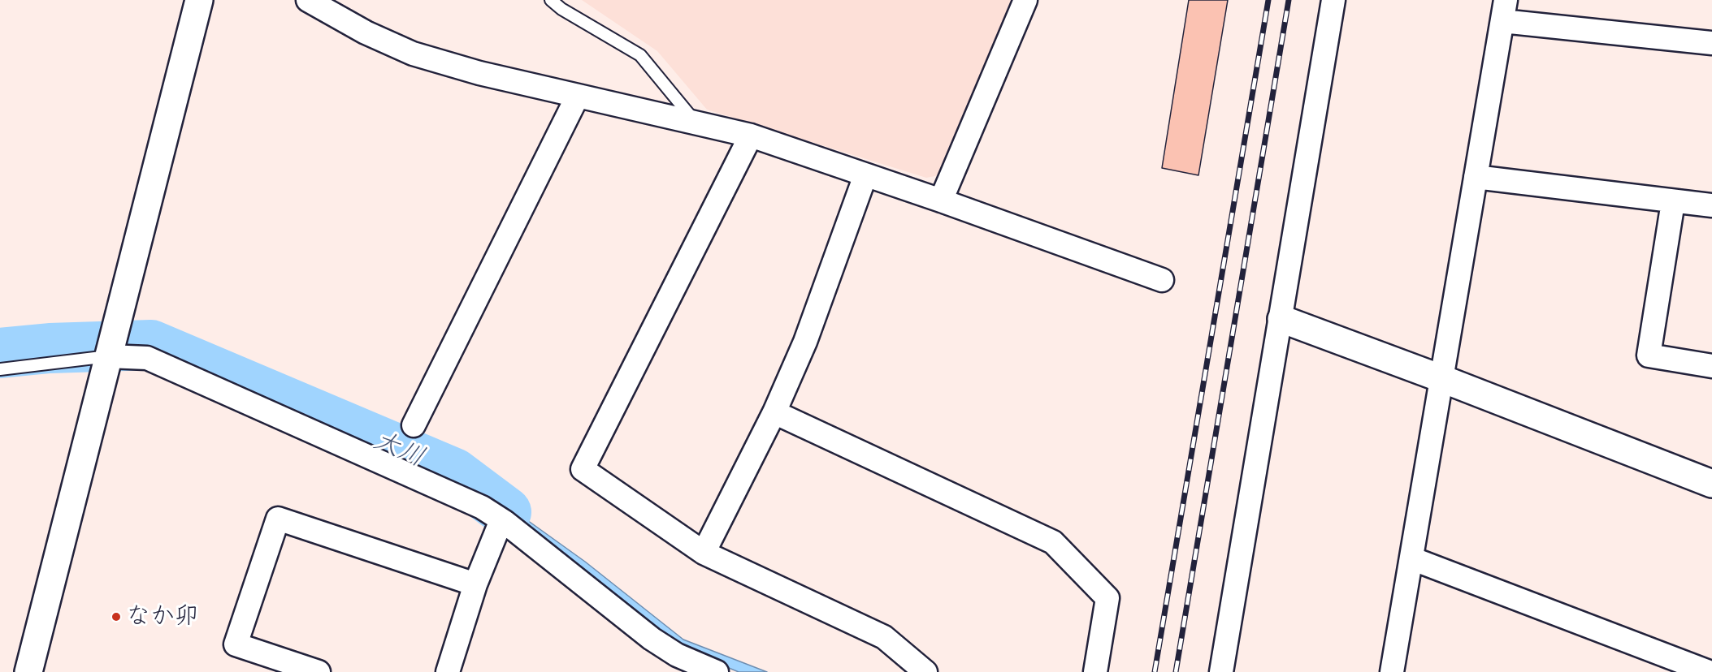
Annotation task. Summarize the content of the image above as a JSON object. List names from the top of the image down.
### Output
{
  "water": ["大川"],
  "places": ["なか卯"]
}
